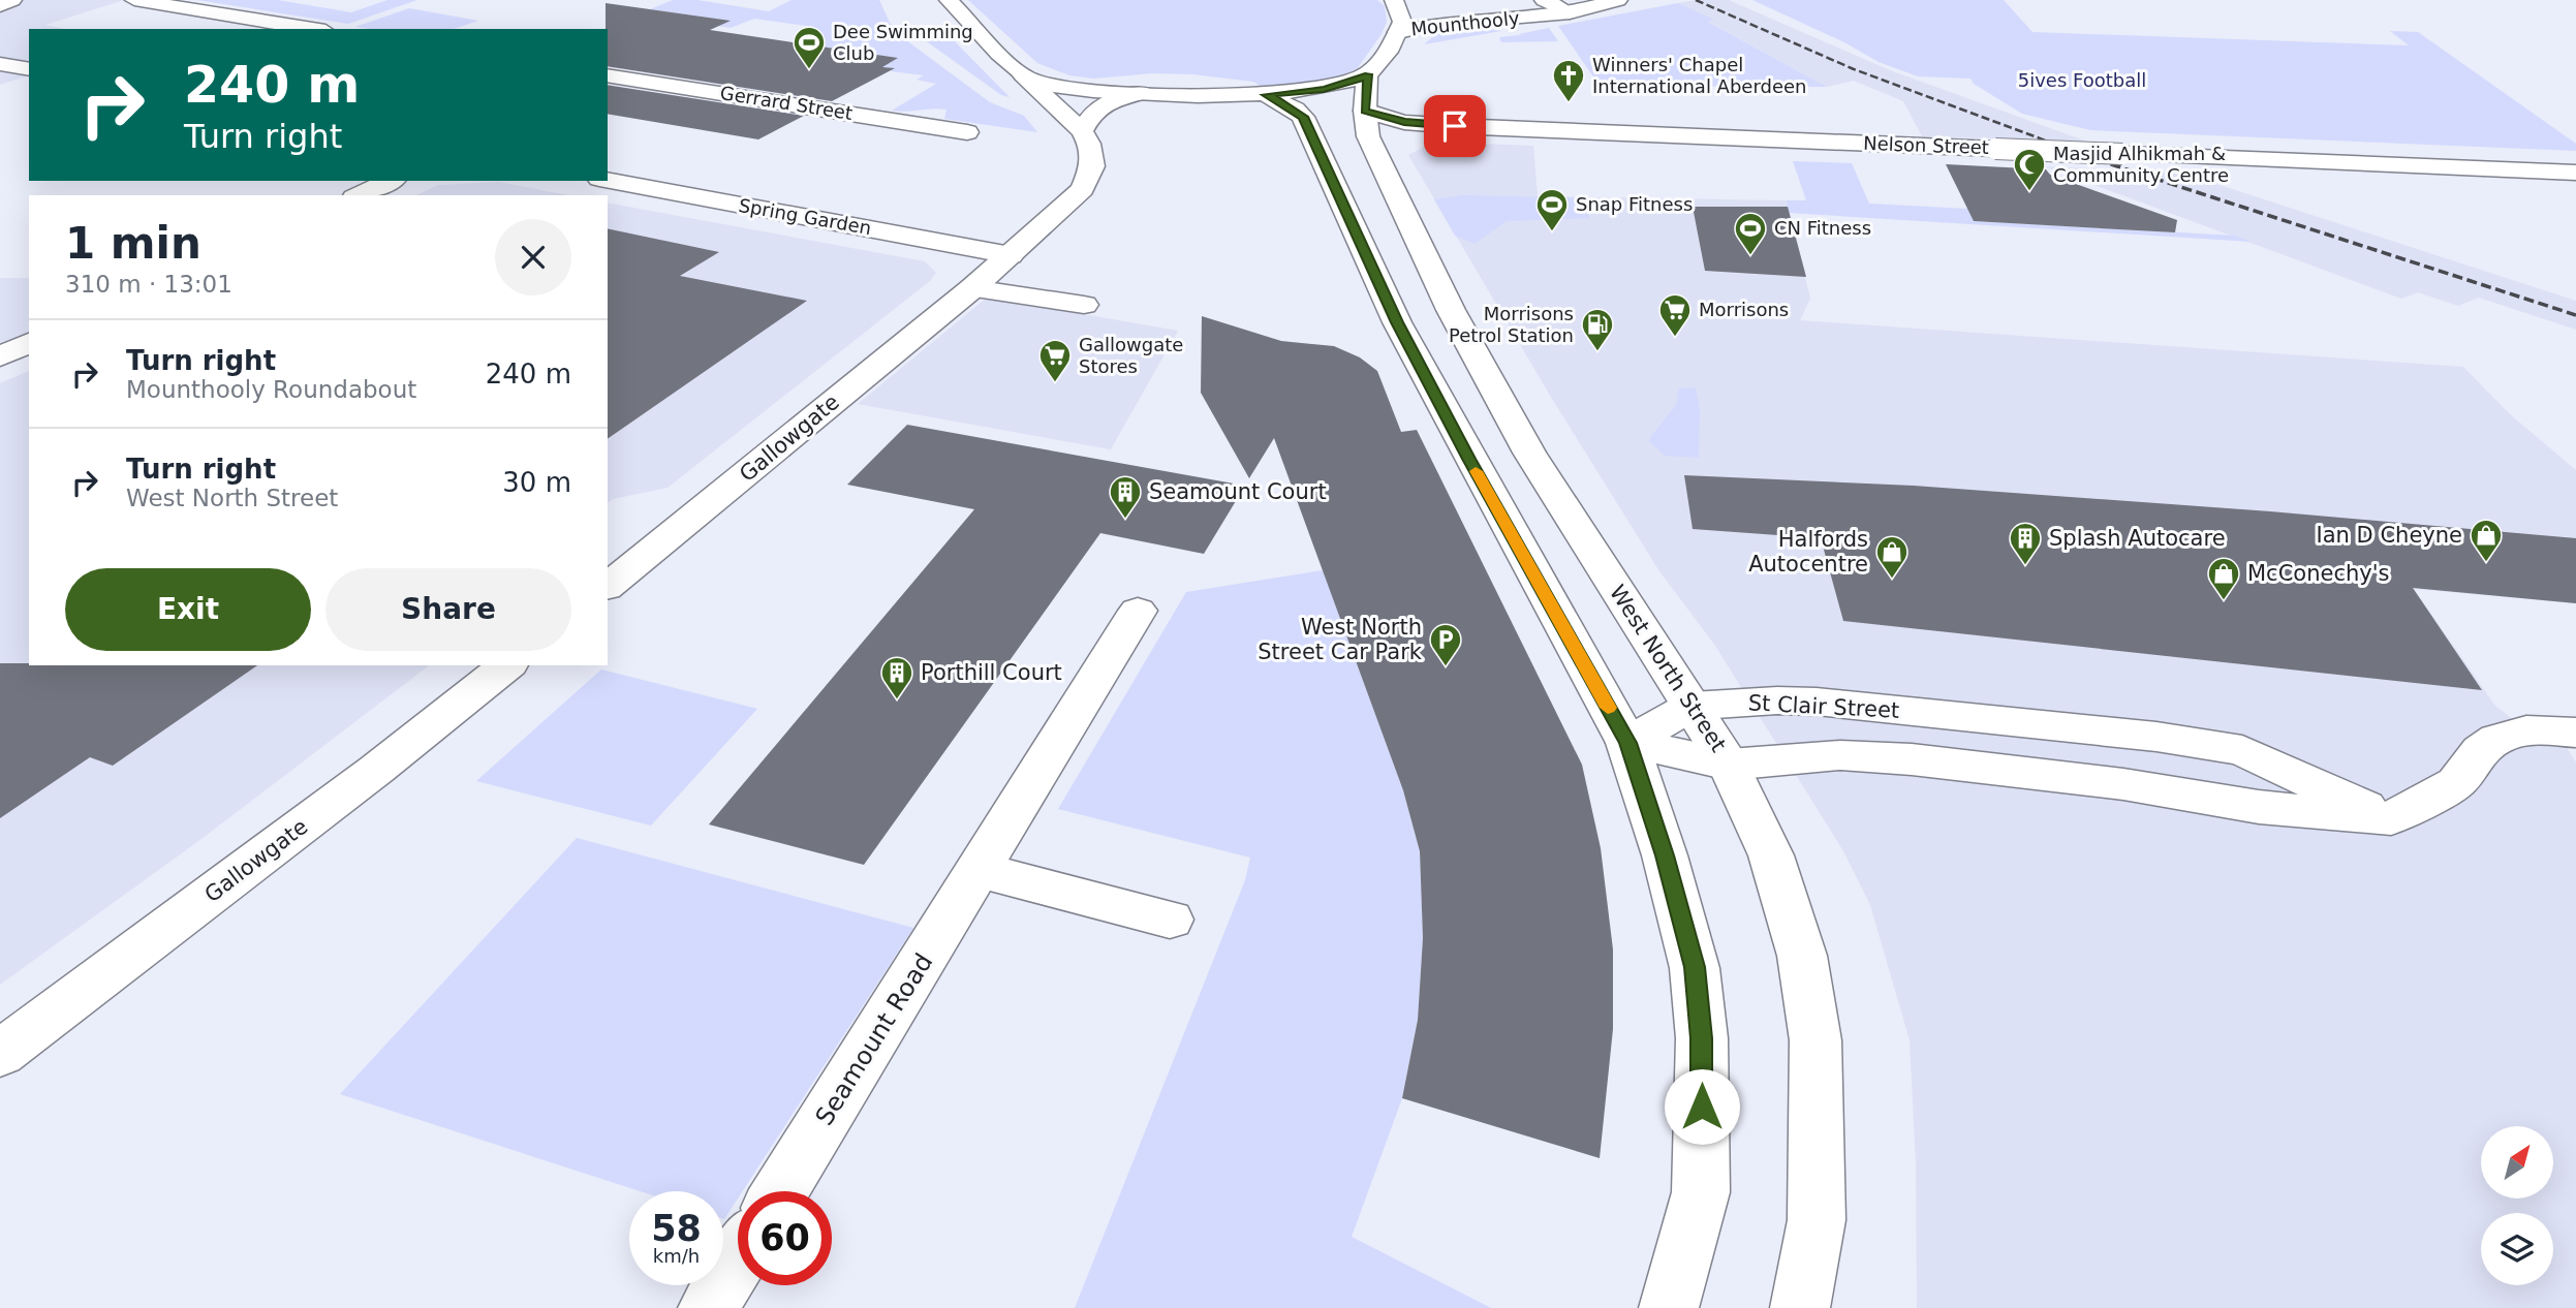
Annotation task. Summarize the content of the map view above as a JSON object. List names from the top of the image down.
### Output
{
  "streets": {
    "street": [
      "Mounthooly",
      "Gerrard Street",
      "Nelson Street",
      "Spring Garden",
      "Gallowgate",
      "West North Street",
      "St Clair Street",
      "Seamount Road"
    ]
  },
  "crossings": [
    ["Nelson Street", "West North Street"],
    ["Spring Garden", "Gallowgate"],
    ["West North Street", "St Clair Street"]
  ],
  "parks": ["5ives Football"],
  "places": {
    "sports": ["Dee Swimming Club", "Snap Fitness", "CN Fitness"],
    "church": ["Winners' Chapel International Aberdeen"],
    "mosque": ["Masjid Alhikmah & Community Centre"],
    "supermarket": ["Morrisons", "Gallowgate Stores"],
    "fuel station": ["Morrisons Petrol Station"],
    "building": ["Seamount Court", "Splash Autocare", "Porthill Court"],
    "shop": ["Ian D Cheyne", "Halfords Autocentre", "McConechy's"],
    "parking": ["West North Street Car Park"]
  },
  "north": "top right",
  "page": {
    "turn": ["240 m", "Turn right"],
    "heading": ["1 min", "310 m · 13:01"],
    "list": [
      {
        "name": "Turn right",
        "note": "Mounthooly Roundabout",
        "value": "240 m"
      },
      {
        "name": "Turn right",
        "note": "West North Street",
        "value": "30 m"
      }
    ],
    "buttons": ["Exit", "Share"],
    "speed": "58 km/h",
    "limit": "60"
  }
}
